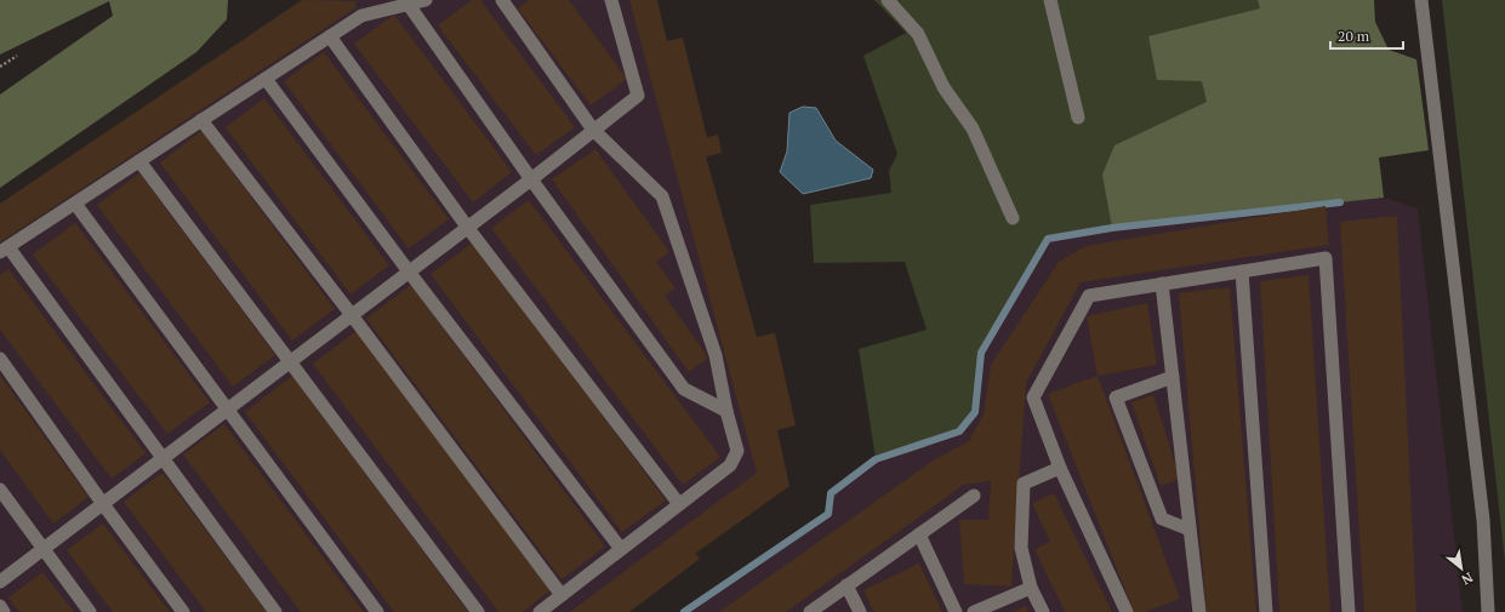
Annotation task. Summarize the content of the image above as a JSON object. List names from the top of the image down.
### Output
{
  "scale_bar": "20 m",
  "north": "bottom right"
}
